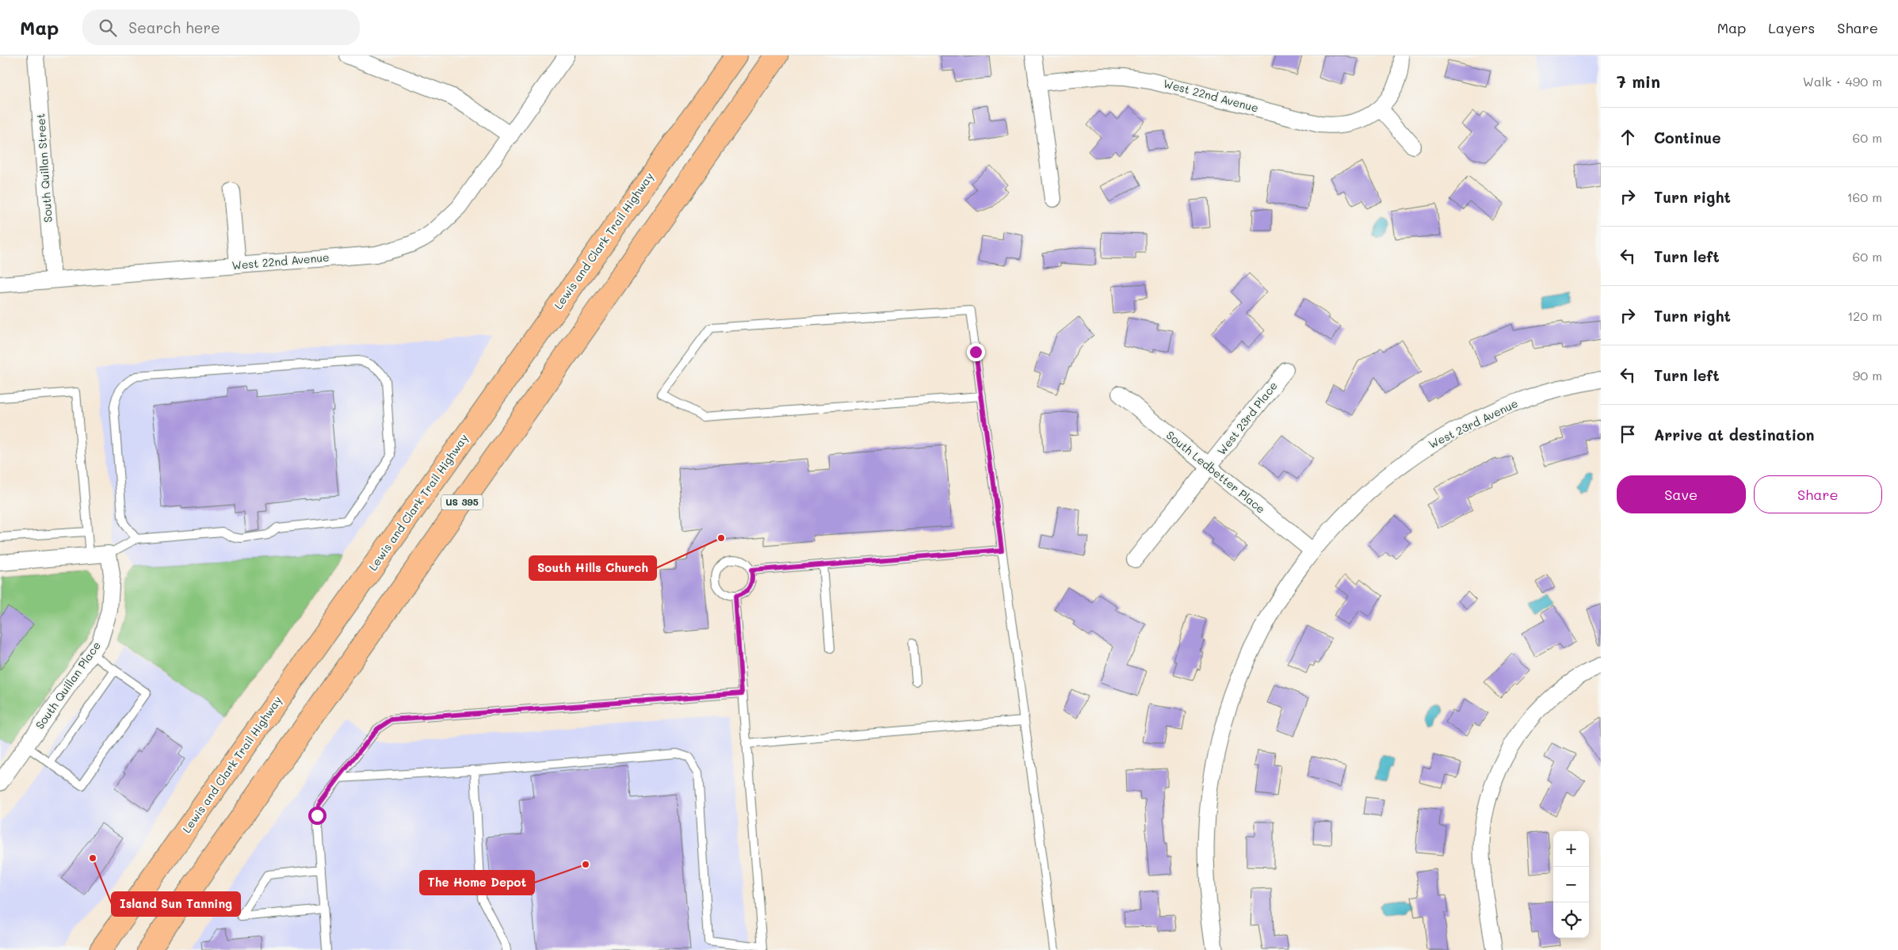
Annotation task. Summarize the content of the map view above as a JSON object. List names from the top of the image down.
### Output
{
  "streets": {
    "highway": ["Lewis and Clark Trail Highway", "US 395"],
    "street": [
      "West 22nd Avenue",
      "South Quillan Street",
      "West 23rd Place",
      "West 23rd Avenue",
      "South Ledbetter Place",
      "South Quillan Place"
    ]
  },
  "crossings": [
    ["West 22nd Avenue", "South Quillan Street"],
    ["West 23rd Place", "South Ledbetter Place"],
    ["West 23rd Avenue", "South Ledbetter Place"]
  ],
  "places": ["South Hills Church", "Island Sun Tanning", "The Home Depot"],
  "page": {
    "header": "Map",
    "search": "Search here",
    "nav": ["Map", "Layers", "Share"],
    "heading": ["7 min", "Walk · 490 m"],
    "list": [
      ["Continue", "60 m"],
      ["Turn right", "160 m"],
      ["Turn left", "60 m"],
      ["Turn right", "120 m"],
      ["Turn left", "90 m"],
      "Arrive at destination"
    ],
    "buttons": ["Save", "Share"],
    "map_buttons": ["+", "−"]
  }
}
